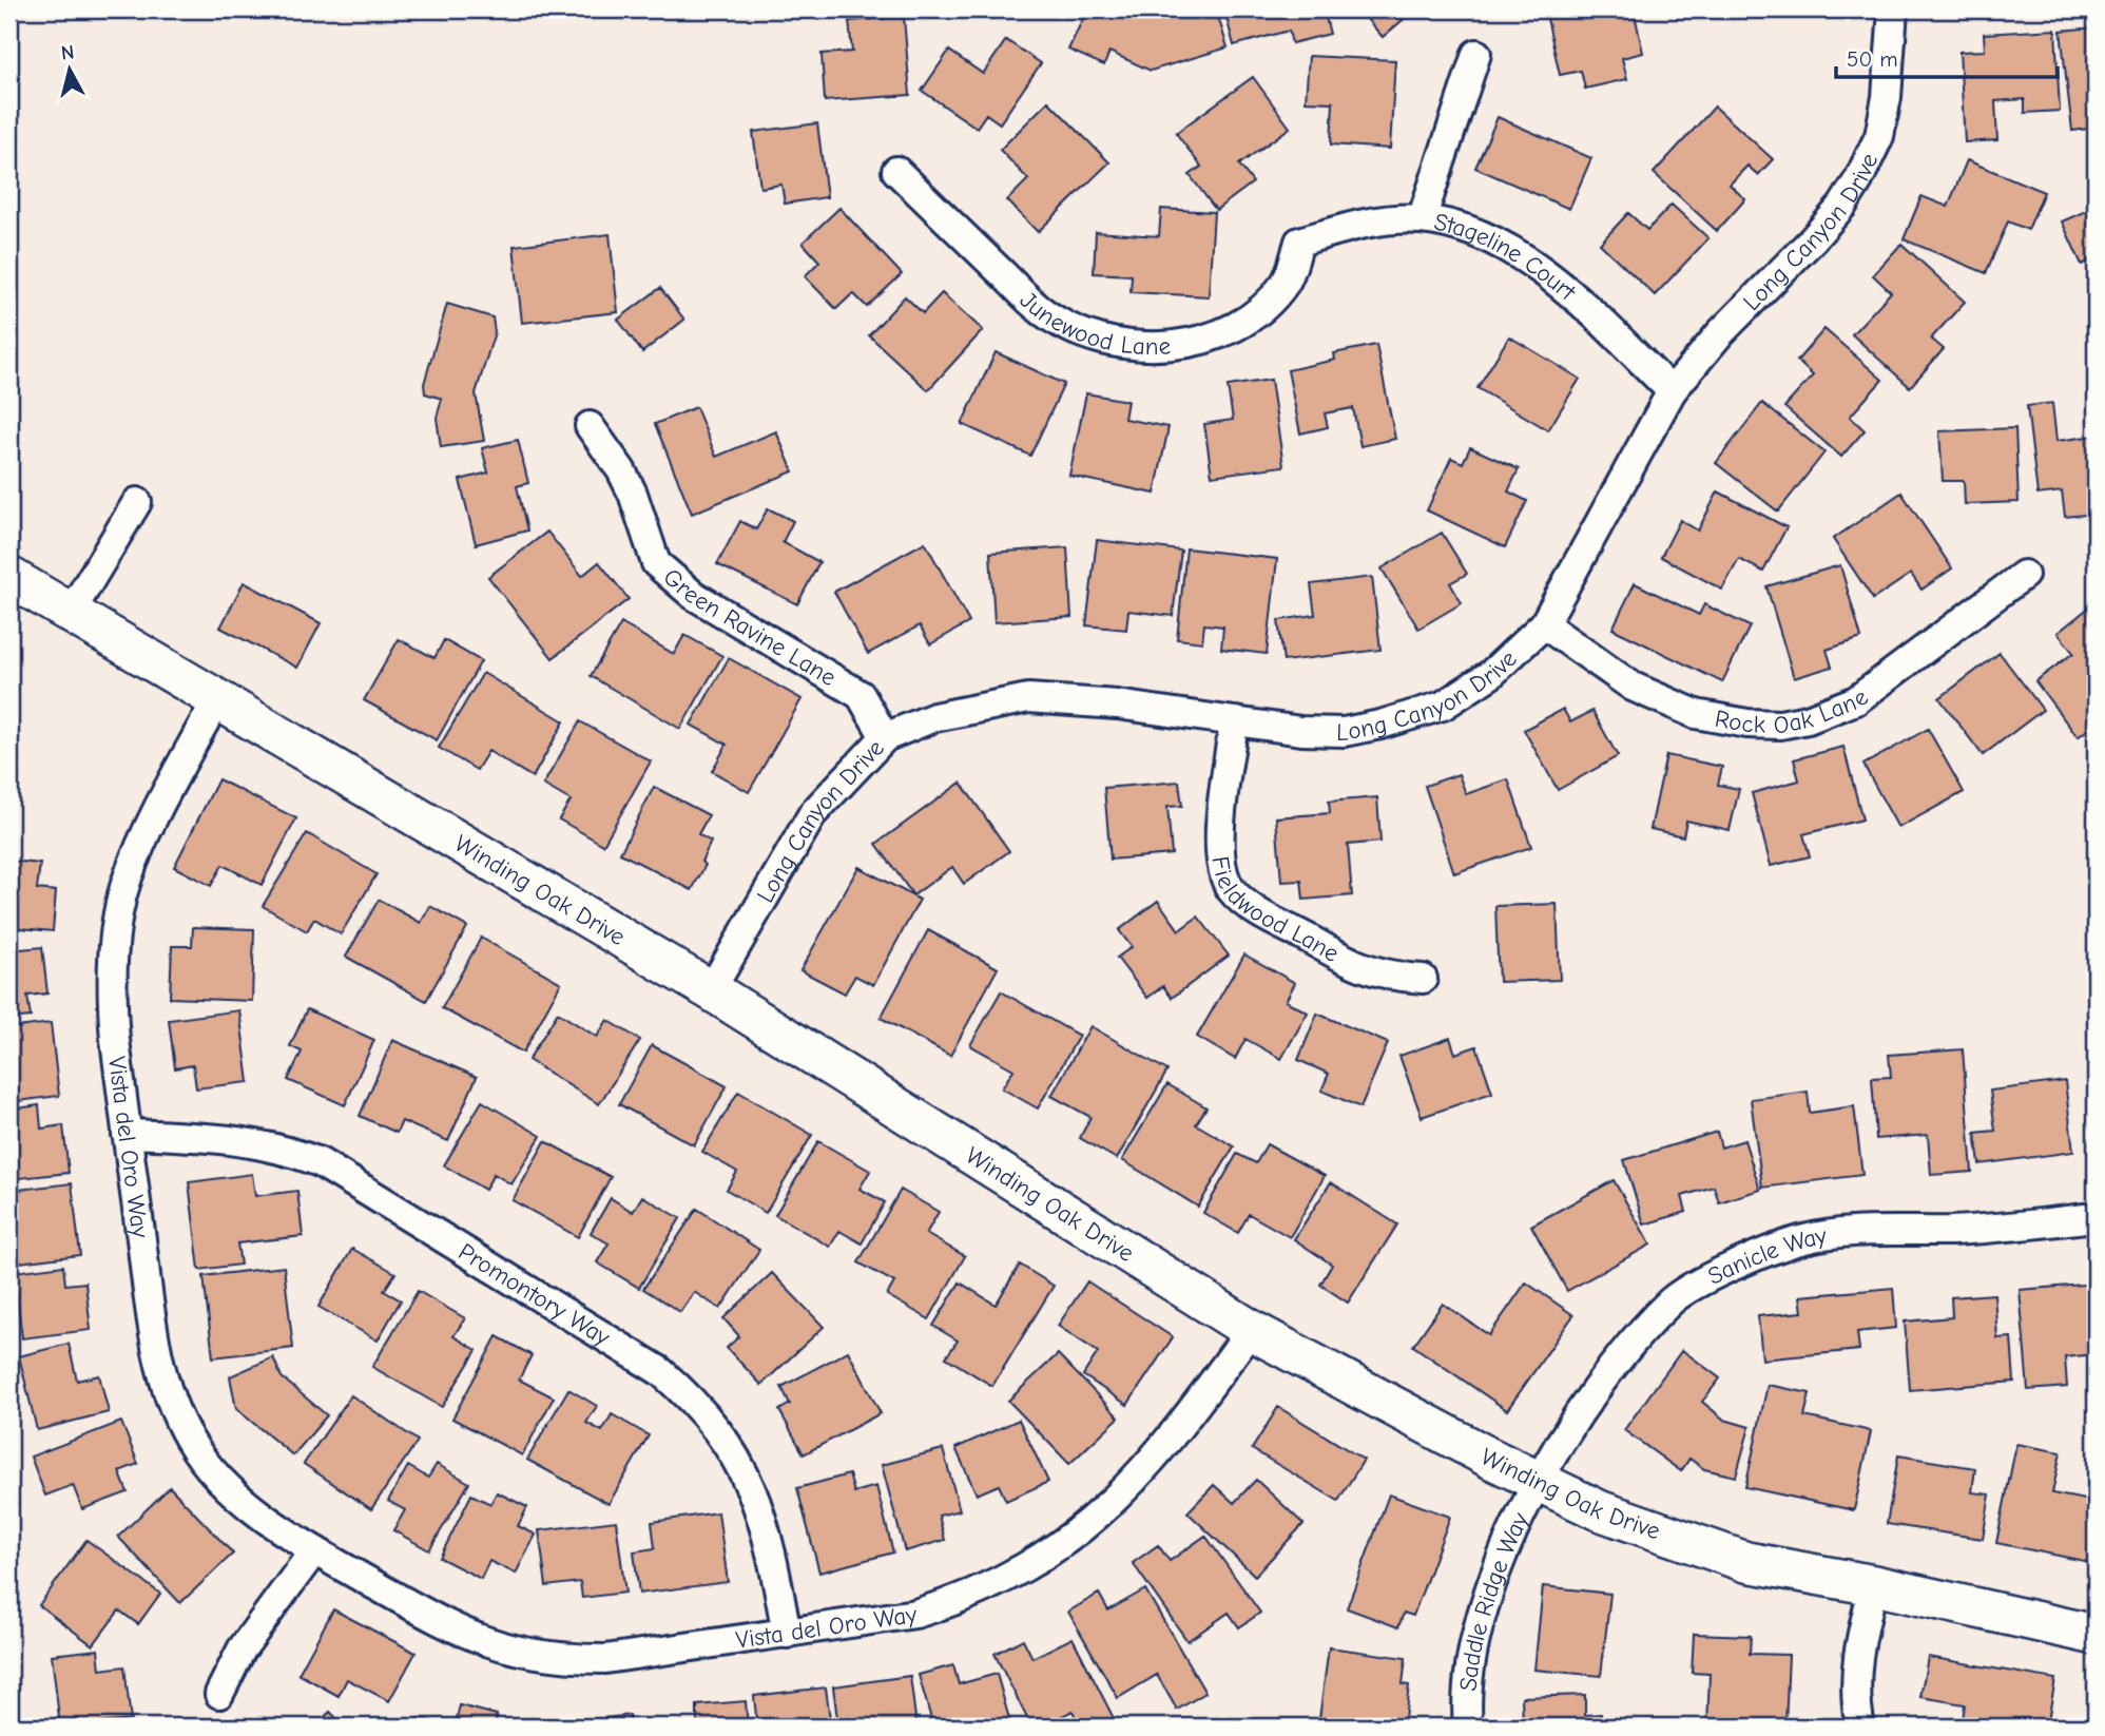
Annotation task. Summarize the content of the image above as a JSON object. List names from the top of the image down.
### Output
{
  "streets": {
    "street": [
      "Long Canyon Drive",
      "Stageline Court",
      "Junewood Lane",
      "Green Ravine Lane",
      "Rock Oak Lane",
      "Winding Oak Drive",
      "Fieldwood Lane",
      "Vista del Oro Way",
      "Sanicle Way",
      "Promontory Way",
      "Saddle Ridge Way"
    ]
  },
  "crossings": [
    ["Long Canyon Drive", "Stageline Court"],
    ["Long Canyon Drive", "Green Ravine Lane"],
    ["Long Canyon Drive", "Rock Oak Lane"],
    ["Long Canyon Drive", "Winding Oak Drive"],
    ["Long Canyon Drive", "Fieldwood Lane"],
    ["Stageline Court", "Junewood Lane"],
    ["Winding Oak Drive", "Vista del Oro Way"],
    ["Winding Oak Drive", "Sanicle Way"],
    ["Winding Oak Drive", "Saddle Ridge Way"],
    ["Vista del Oro Way", "Promontory Way"],
    ["Sanicle Way", "Saddle Ridge Way"]
  ],
  "scale_bar": "50 m",
  "north": "top"
}
